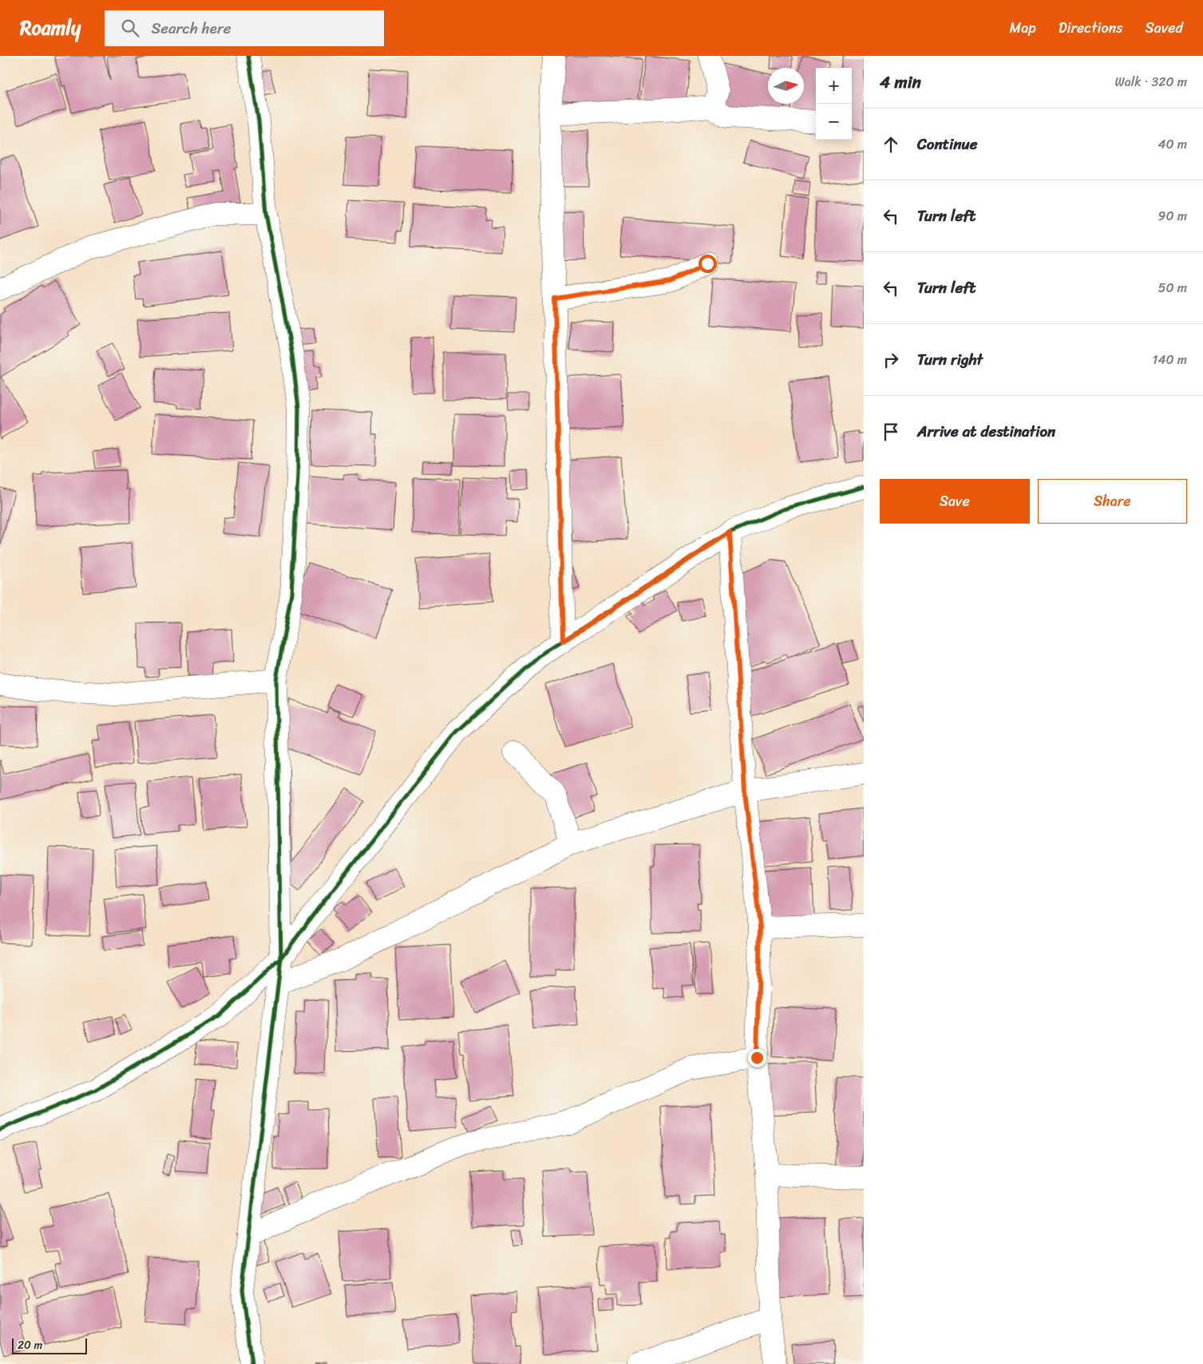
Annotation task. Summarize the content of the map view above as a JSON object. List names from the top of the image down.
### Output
{
  "scale_bar": "20 m",
  "north": "right",
  "page": {
    "header": "Roamly",
    "search": "Search here",
    "nav": ["Map", "Directions", "Saved"],
    "heading": ["4 min", "Walk · 320 m"],
    "map_buttons": ["+", "−"],
    "list": [
      ["Continue", "40 m"],
      ["Turn left", "90 m"],
      ["Turn left", "50 m"],
      ["Turn right", "140 m"],
      "Arrive at destination"
    ],
    "buttons": ["Save", "Share"],
    "scale": "20 m"
  }
}
